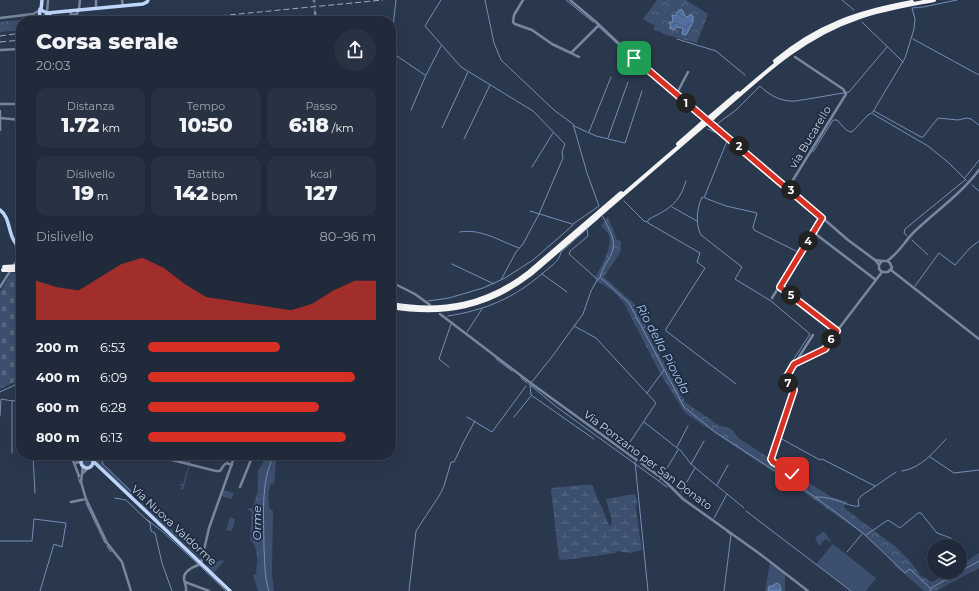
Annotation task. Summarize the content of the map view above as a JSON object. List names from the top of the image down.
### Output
{
  "streets": {
    "main road": ["Via Nuova Valdorme"],
    "street": ["via Bucarello", "Via Ponzano per San Donato"]
  },
  "water": ["Rio della Piovola", "Orme"],
  "page": {
    "heading": ["Corsa serale", "20:03"],
    "stats": [
      ["Distanza", "1.72 km"],
      ["Tempo", "10:50"],
      ["Passo", "6:18 /km"],
      ["Dislivello", "19 m"],
      ["Battito", "142 bpm"],
      ["kcal", "127"]
    ],
    "pins": [
      "1",
      "2",
      "3",
      "4",
      "5",
      "6",
      "7"
    ],
    "chart": ["Dislivello", "80–96 m"],
    "list": [
      {
        "name": "200 m",
        "note": "6:53"
      },
      {
        "name": "400 m",
        "note": "6:09"
      },
      {
        "name": "600 m",
        "note": "6:28"
      },
      {
        "name": "800 m",
        "note": "6:13"
      }
    ]
  }
}
